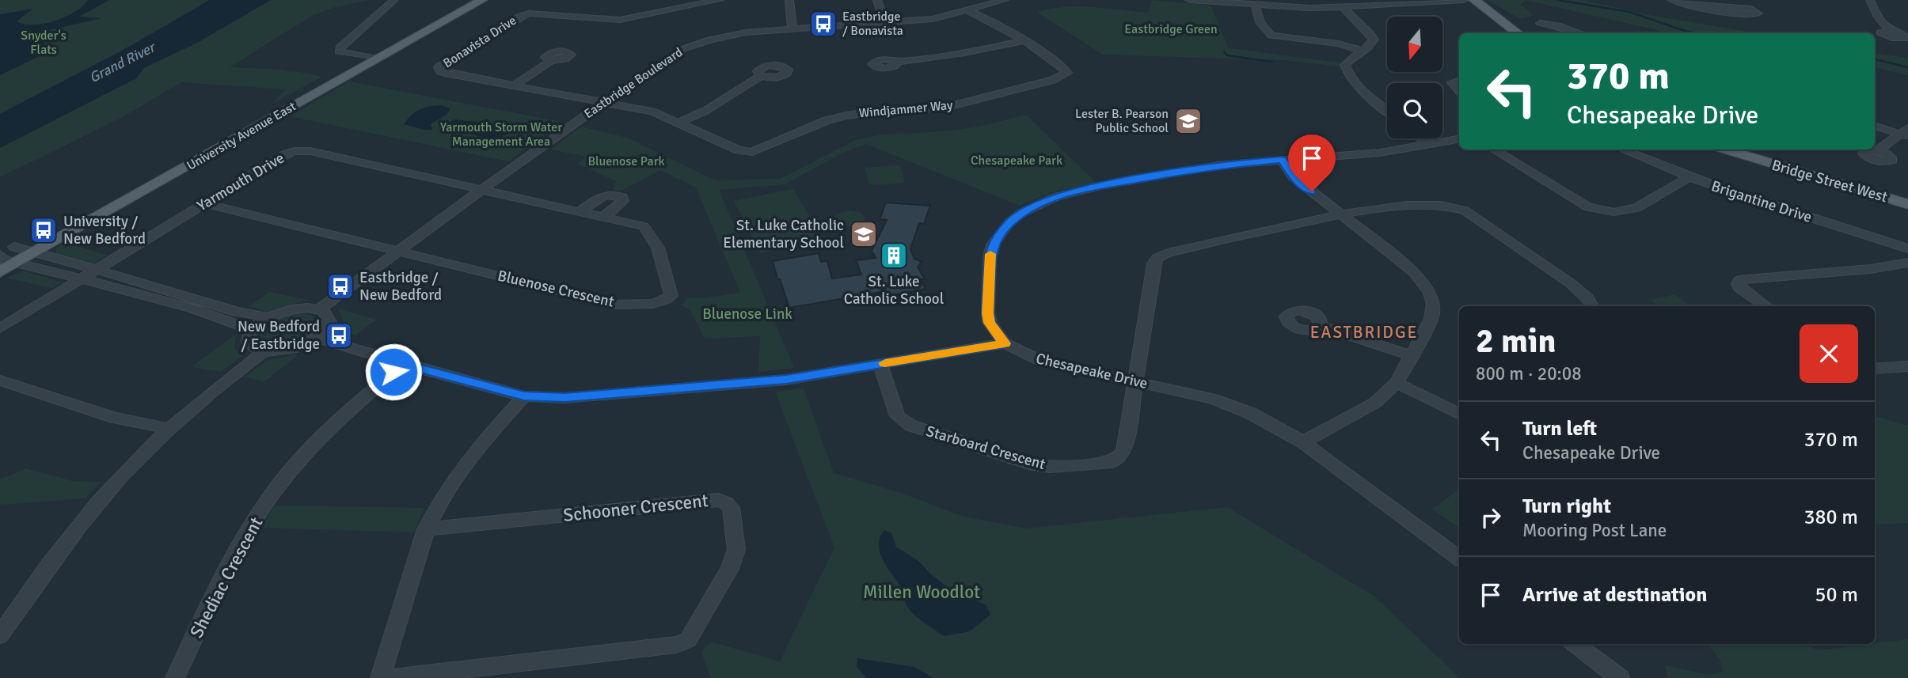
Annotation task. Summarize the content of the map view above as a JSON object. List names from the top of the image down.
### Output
{
  "streets": {
    "main road": ["University Avenue East", "Bridge Street West"],
    "street": [
      "Bonavista Drive",
      "Eastbridge Boulevard",
      "Windjammer Way",
      "Yarmouth Drive",
      "Brigantine Drive",
      "Bluenose Crescent",
      "Chesapeake Drive",
      "Starboard Crescent",
      "Schooner Crescent",
      "Shediac Crescent"
    ]
  },
  "crossings": [
    ["Bonavista Drive", "Eastbridge Boulevard"],
    ["Bonavista Drive", "Windjammer Way"],
    ["Eastbridge Boulevard", "Windjammer Way"],
    ["Eastbridge Boulevard", "Yarmouth Drive"],
    ["Eastbridge Boulevard", "Bluenose Crescent"],
    ["Yarmouth Drive", "Bluenose Crescent"],
    ["Chesapeake Drive", "Starboard Crescent"]
  ],
  "districts": ["EASTBRIDGE"],
  "water": ["Grand River"],
  "parks": [
    "Eastbridge Green",
    "Snyder's Flats",
    "Yarmouth Storm Water Management Area",
    "Chesapeake Park",
    "Bluenose Park",
    "Bluenose Link",
    "Millen Woodlot"
  ],
  "places": {
    "bus stop": [
      "Eastbridge / Bonavista",
      "University / New Bedford",
      "Eastbridge / New Bedford",
      "New Bedford / Eastbridge"
    ],
    "school or university": ["Lester B. Pearson Public School", "St. Luke Catholic Elementary School"],
    "building": ["St. Luke Catholic School"]
  },
  "north": "bottom",
  "page": {
    "turn": ["370 m", "Chesapeake Drive"],
    "heading": ["2 min", "800 m · 20:08"],
    "list": [
      {
        "name": "Turn left",
        "note": "Chesapeake Drive",
        "value": "370 m"
      },
      {
        "name": "Turn right",
        "note": "Mooring Post Lane",
        "value": "380 m"
      },
      {
        "name": "Arrive at destination",
        "value": "50 m"
      }
    ]
  }
}
